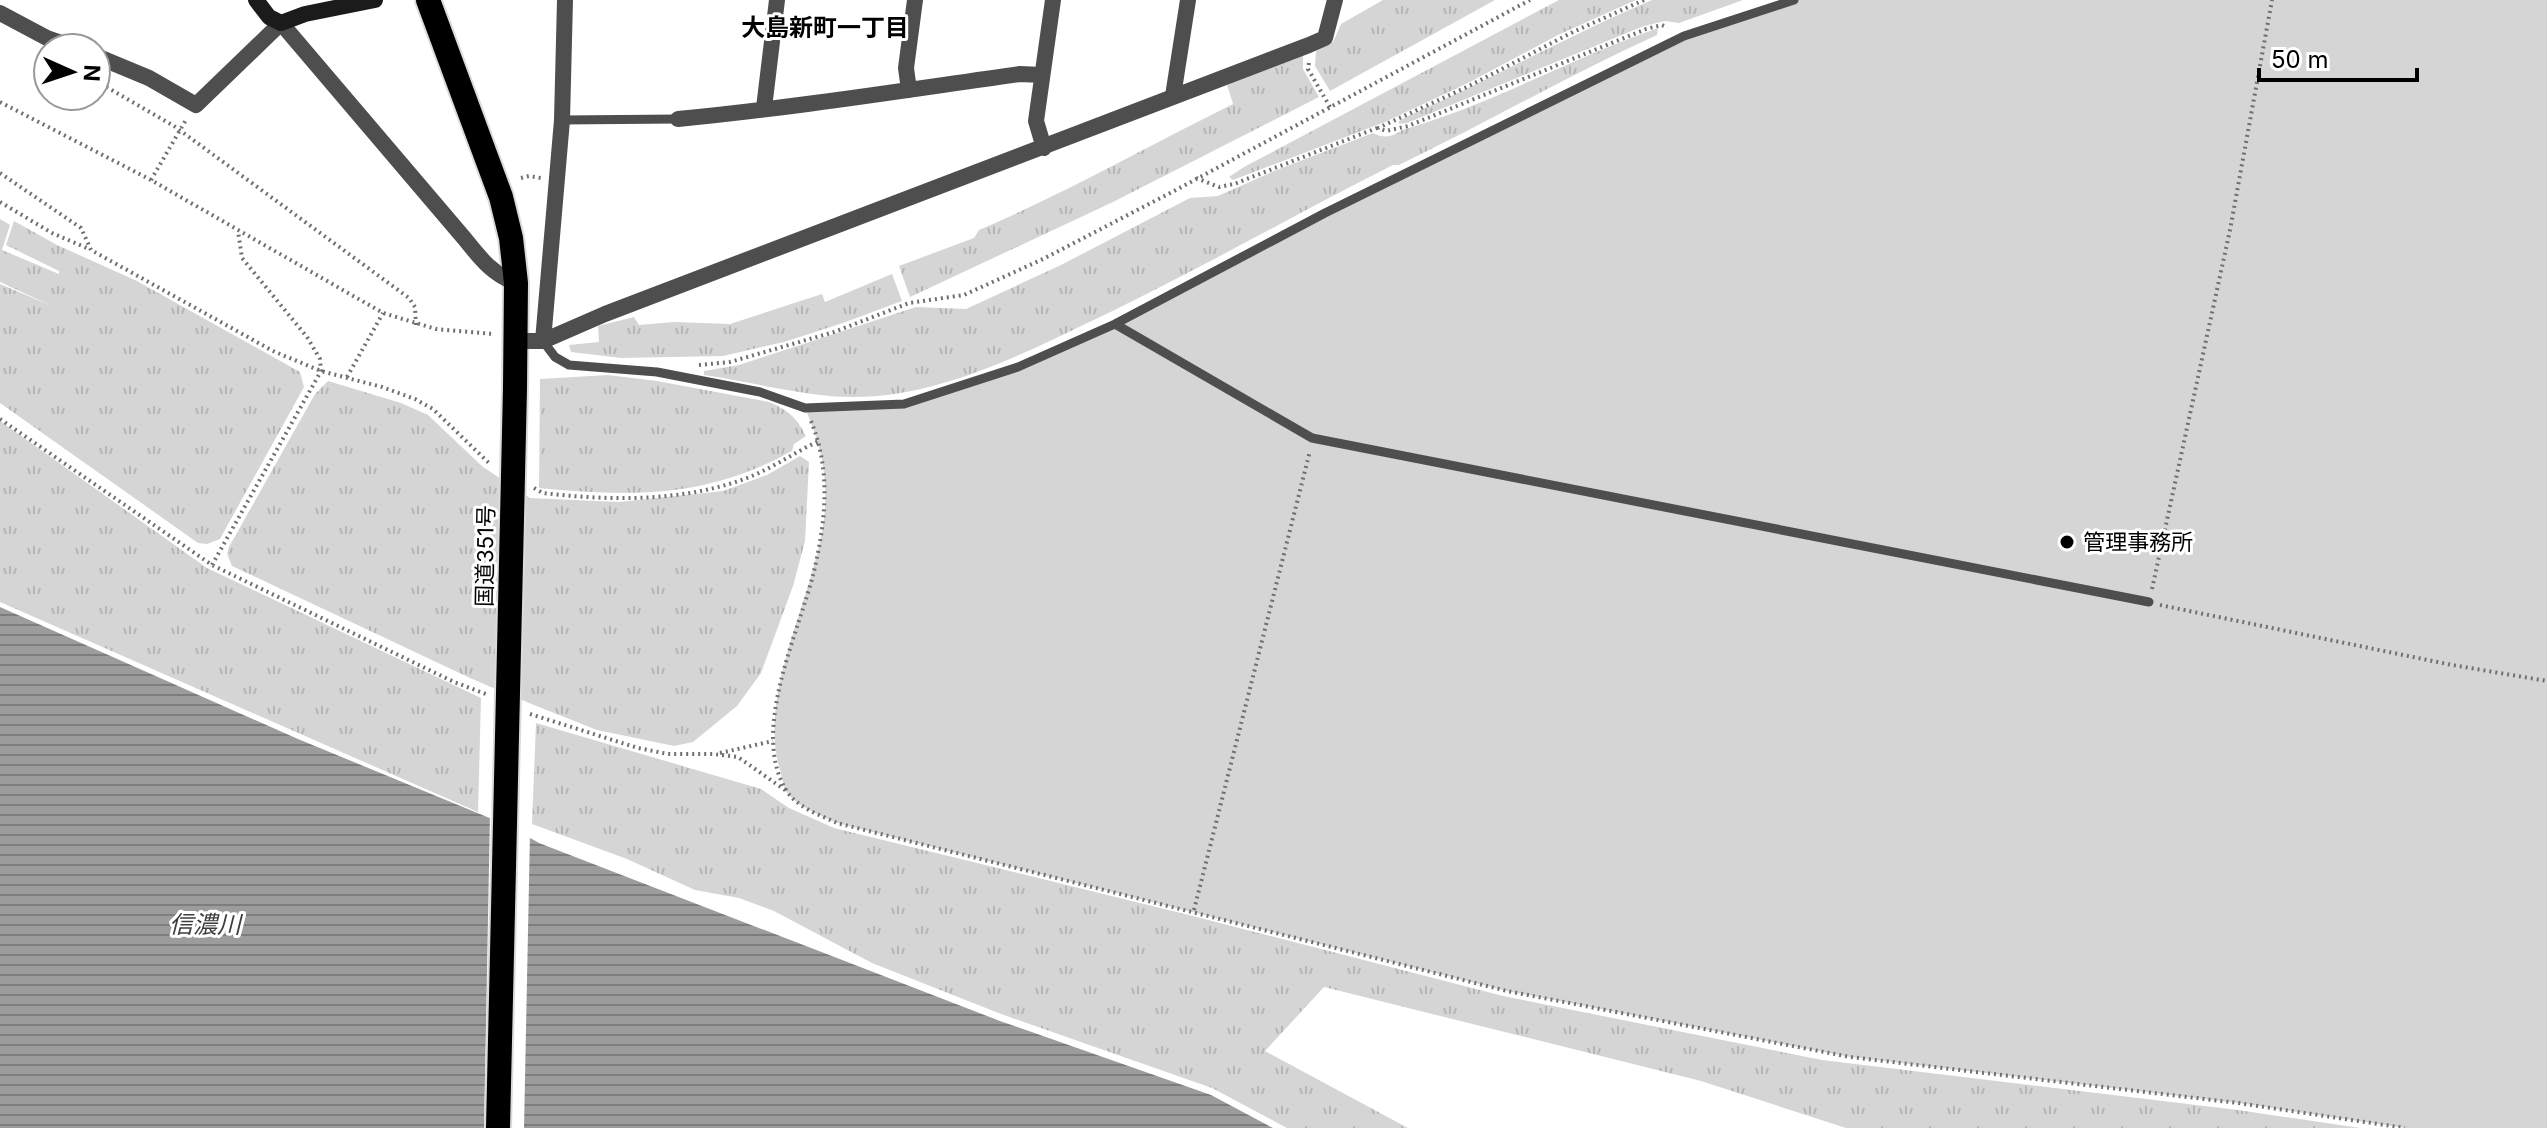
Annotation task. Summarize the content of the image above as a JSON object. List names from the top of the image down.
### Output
{
  "streets": {
    "highway": ["国道351号"]
  },
  "districts": ["大島新町一丁目"],
  "water": ["信濃川"],
  "places": ["管理事務所"],
  "scale_bar": "50 m",
  "north": "right"
}
